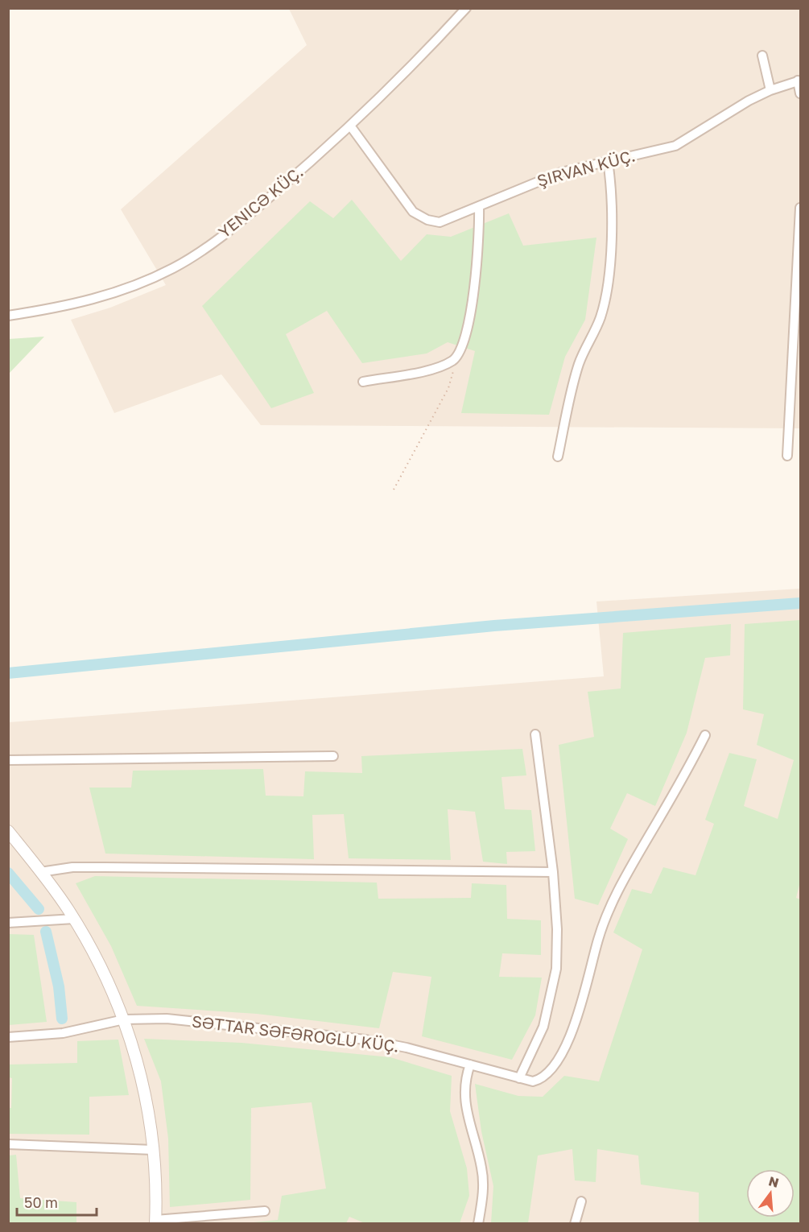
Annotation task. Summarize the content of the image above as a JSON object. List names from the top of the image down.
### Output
{
  "streets": {
    "street": ["ŞIRVAN KÜÇ.", "YENICƏ KÜÇ.", "SƏTTAR SƏFƏROĞLU KÜÇ."]
  },
  "crossings": [
    ["ŞIRVAN KÜÇ.", "YENICƏ KÜÇ."]
  ],
  "scale_bar": "50 m",
  "north": "top"
}
